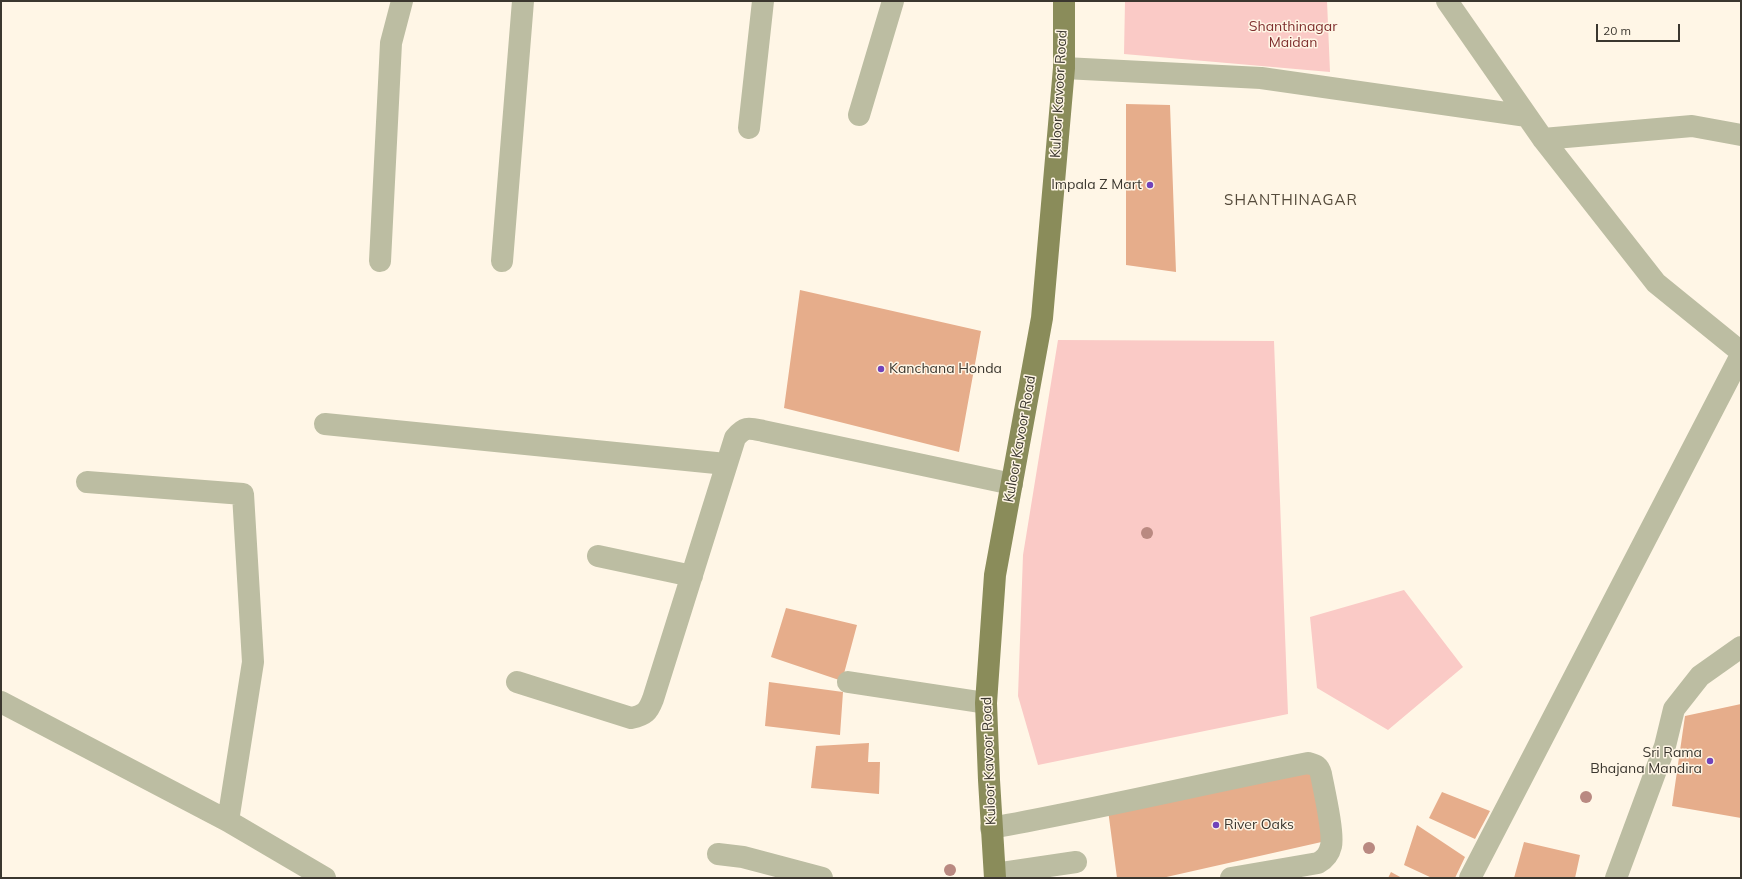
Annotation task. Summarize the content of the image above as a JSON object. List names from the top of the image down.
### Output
{
  "streets": {
    "main road": ["Kuloor Kavoor Road"]
  },
  "districts": ["SHANTHINAGAR"],
  "parks": ["Shanthinagar Maidan"],
  "places": [
    "Impala Z Mart",
    "Kanchana Honda",
    "Sri Rama Bhajana Mandira",
    "River Oaks"
  ],
  "scale_bar": "20 m"
}
